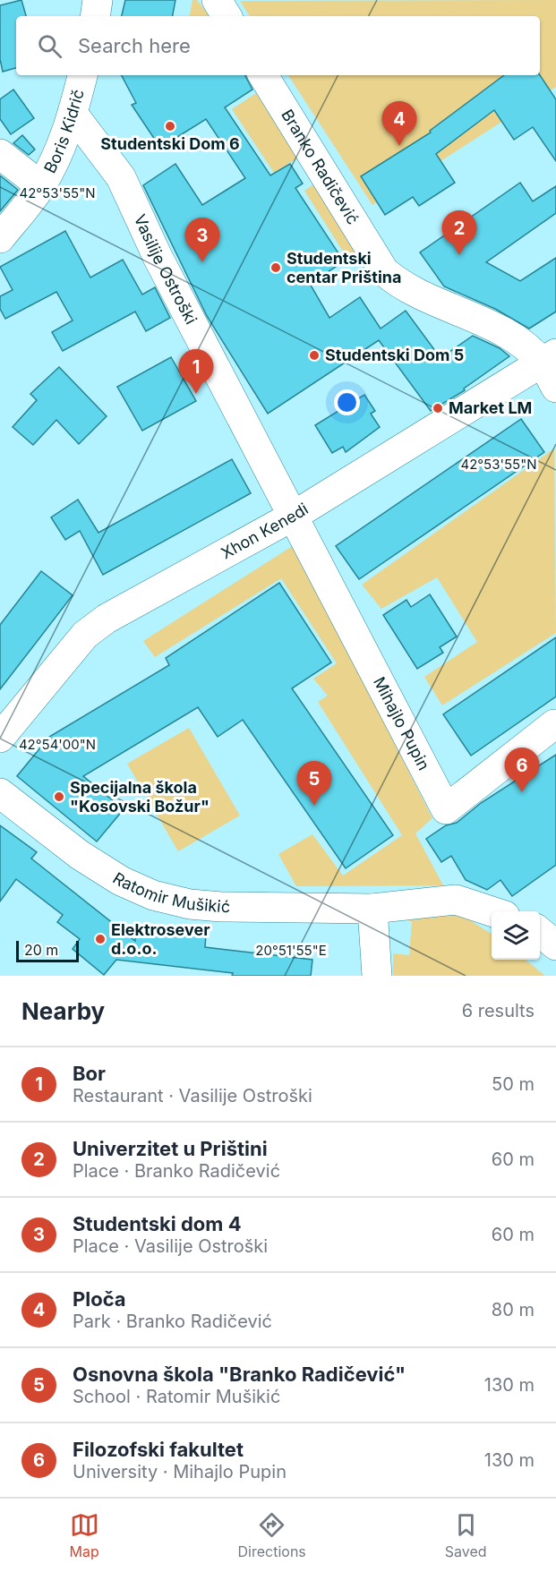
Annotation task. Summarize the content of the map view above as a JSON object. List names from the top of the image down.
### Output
{
  "streets": {
    "street": [
      "Boris Kidrič",
      "Branko Radičević",
      "Vasilije Ostroški",
      "Xhon Kenedi",
      "Mihajlo Pupin",
      "Ratomir Mušikić"
    ]
  },
  "crossings": [
    ["Boris Kidrič", "Vasilije Ostroški"],
    ["Branko Radičević", "Xhon Kenedi"],
    ["Vasilije Ostroški", "Xhon Kenedi"],
    ["Vasilije Ostroški", "Mihajlo Pupin"],
    ["Xhon Kenedi", "Mihajlo Pupin"]
  ],
  "places": [
    "Studentski Dom 6",
    "Studentski centar Priština",
    "Studentski Dom 5",
    "Market LM",
    "Specijalna škola \"Kosovski Božur\"",
    "Elektrosever d.o.o."
  ],
  "scale_bar": "20 m",
  "page": {
    "search": "Search here",
    "pins": [
      "4",
      "2",
      "3",
      "1",
      "6",
      "5"
    ],
    "scale": "20 m",
    "heading": ["Nearby", "6 results"],
    "list": [
      {
        "mark": "1",
        "name": "Bor",
        "note": "Restaurant · Vasilije Ostroški",
        "value": "50 m"
      },
      {
        "mark": "2",
        "name": "Univerzitet u Prištini",
        "note": "Place · Branko Radičević",
        "value": "60 m"
      },
      {
        "mark": "3",
        "name": "Studentski dom 4",
        "note": "Place · Vasilije Ostroški",
        "value": "60 m"
      },
      {
        "mark": "4",
        "name": "Ploča",
        "note": "Park · Branko Radičević",
        "value": "80 m"
      },
      {
        "mark": "5",
        "name": "Osnovna škola \"Branko Radičević\"",
        "note": "School · Ratomir Mušikić",
        "value": "130 m"
      },
      {
        "mark": "6",
        "name": "Filozofski fakultet",
        "note": "University · Mihajlo Pupin",
        "value": "130 m"
      }
    ],
    "nav": ["Map", "Directions", "Saved"]
  },
  "coordinates": ["42°53'55\"N", "42°54'00\"N", "20°51'55\"E"]
}
